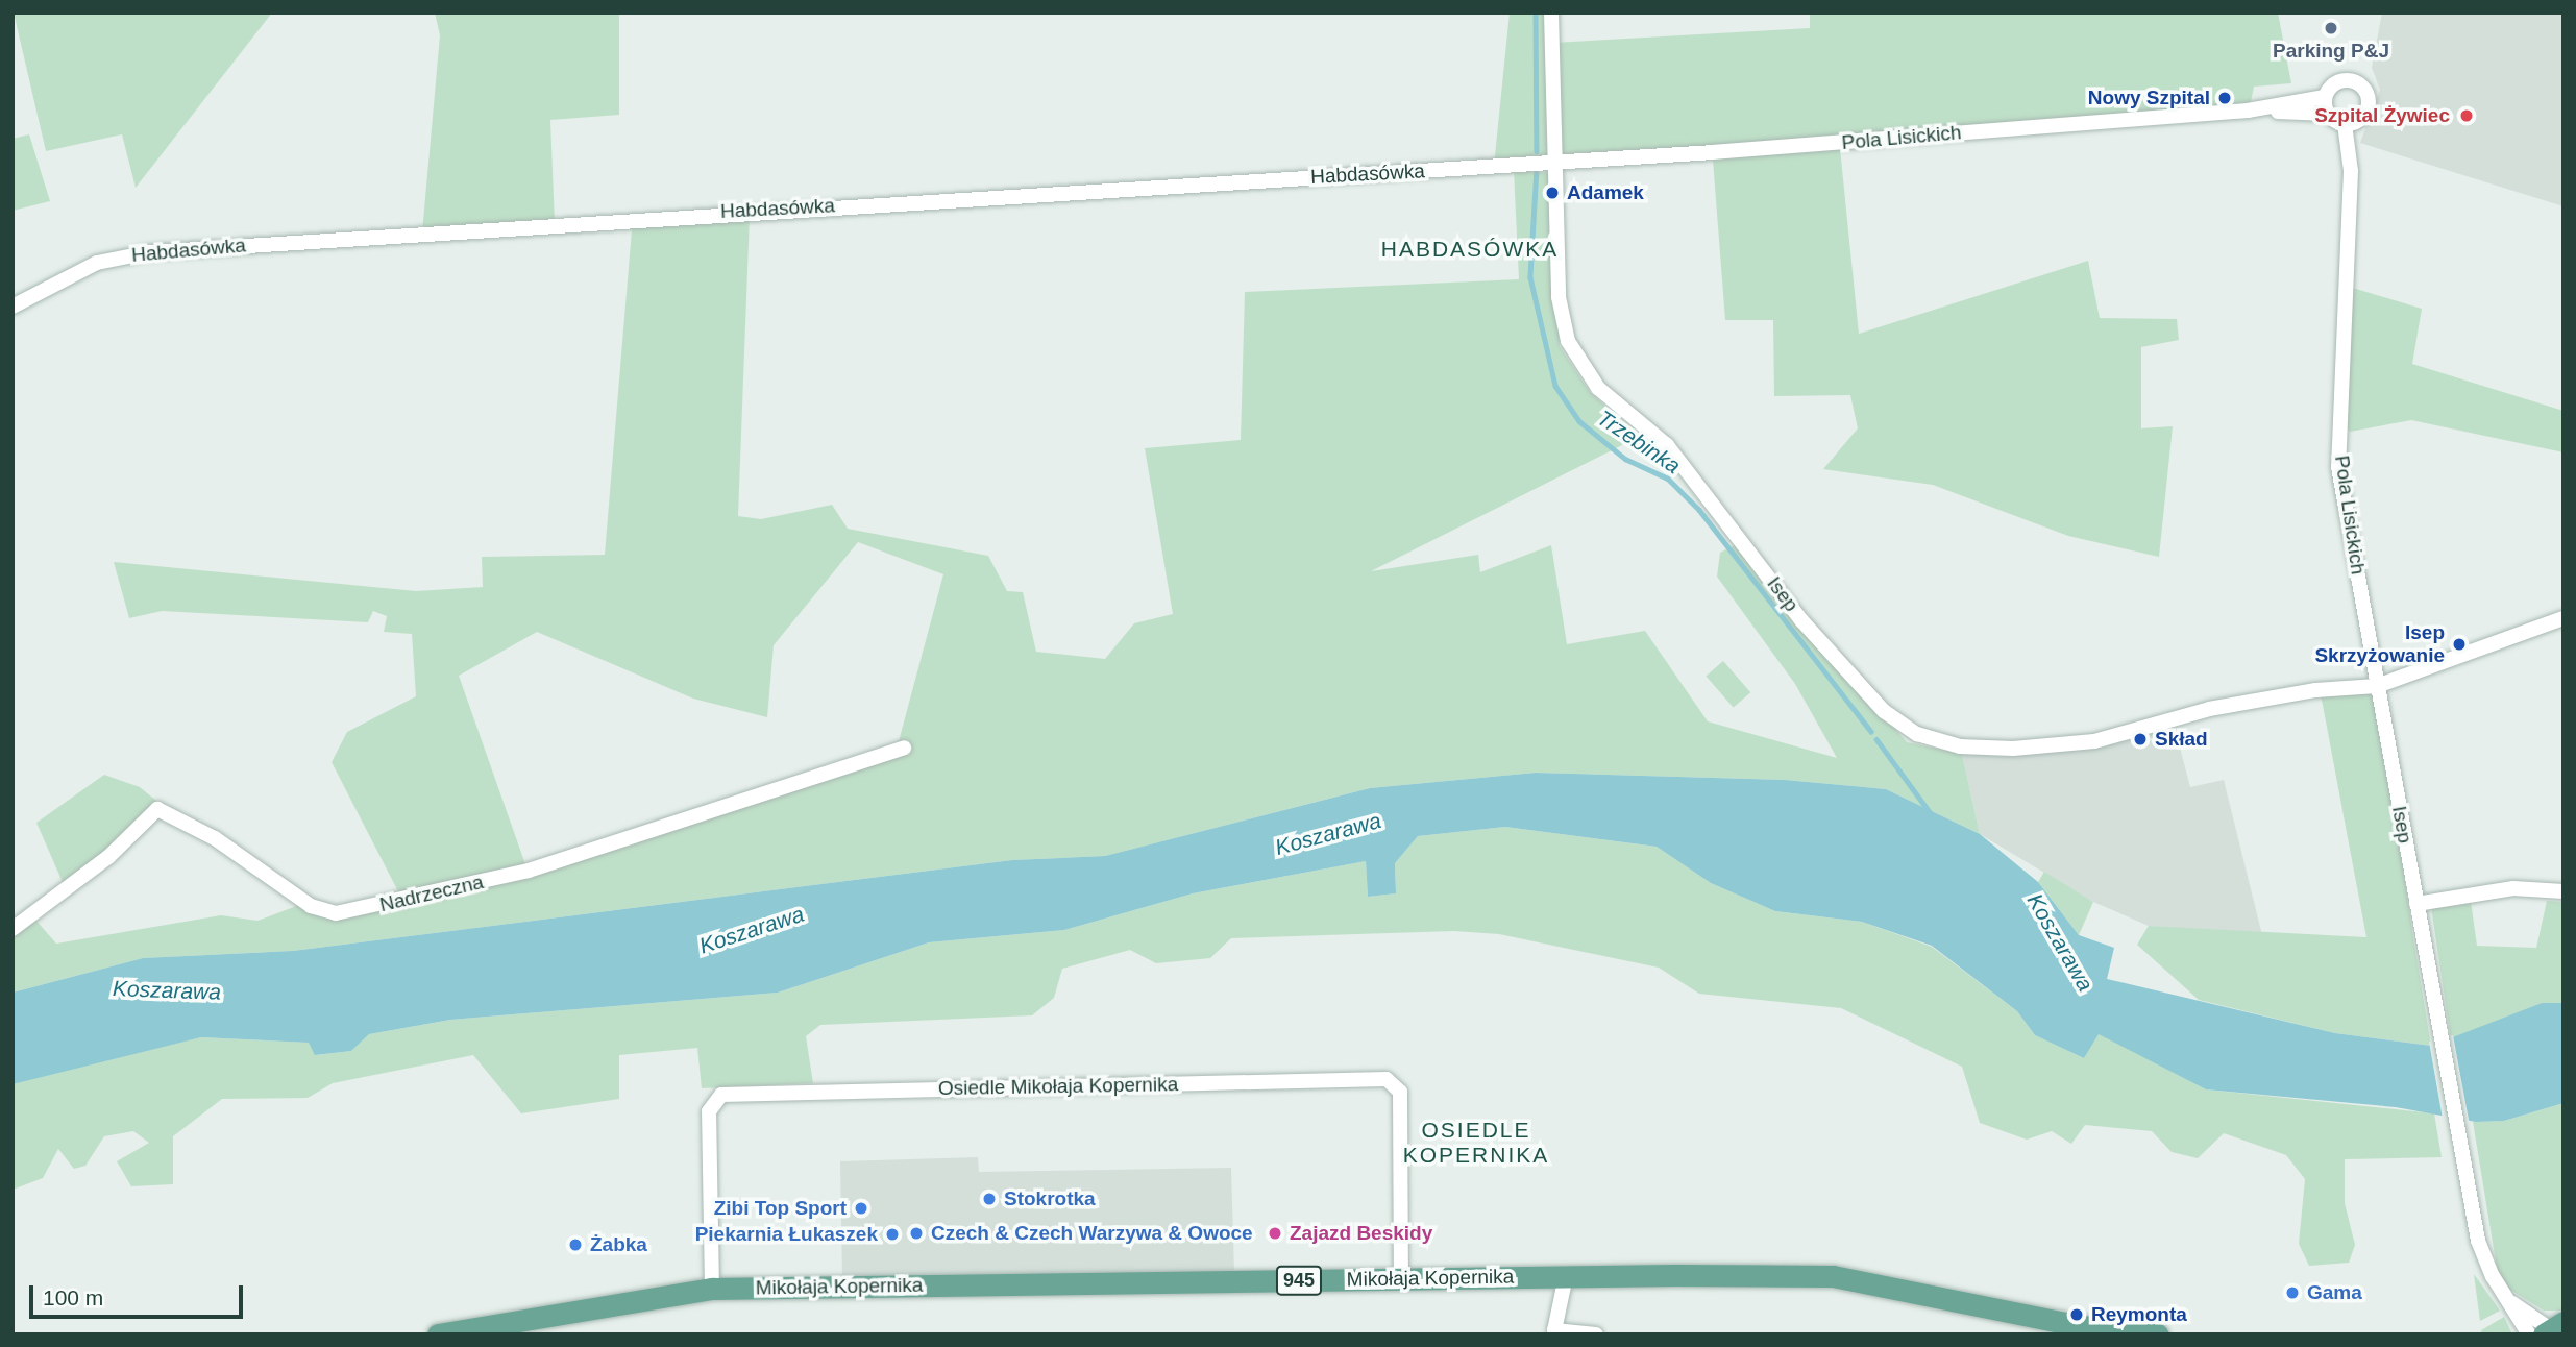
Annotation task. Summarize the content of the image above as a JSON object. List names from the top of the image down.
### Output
{
  "streets": {
    "main road": ["Mikołaja Kopernika", "945"],
    "street": [
      "Pola Lisickich",
      "Habdasówka",
      "Isep",
      "Nadrzeczna",
      "Osiedle Mikołaja Kopernika"
    ]
  },
  "crossings": [
    ["Pola Lisickich", "Habdasówka"],
    ["Pola Lisickich", "Isep"],
    ["Habdasówka", "Isep"],
    ["Osiedle Mikołaja Kopernika", "Mikołaja Kopernika"]
  ],
  "districts": ["HABDASÓWKA", "OSIEDLE KOPERNIKA"],
  "water": ["Trzebinka", "Koszarawa"],
  "places": [
    "Parking P&J",
    "Nowy Szpital",
    "Szpital Żywiec",
    "Adamek",
    "Isep Skrzyżowanie",
    "Skład",
    "Stokrotka",
    "Zibi Top Sport",
    "Czech & Czech Warzywa & Owoce",
    "Zajazd Beskidy",
    "Piekarnia Łukaszek",
    "Żabka",
    "Gama",
    "Reymonta"
  ],
  "scale_bar": "100 m"
}
